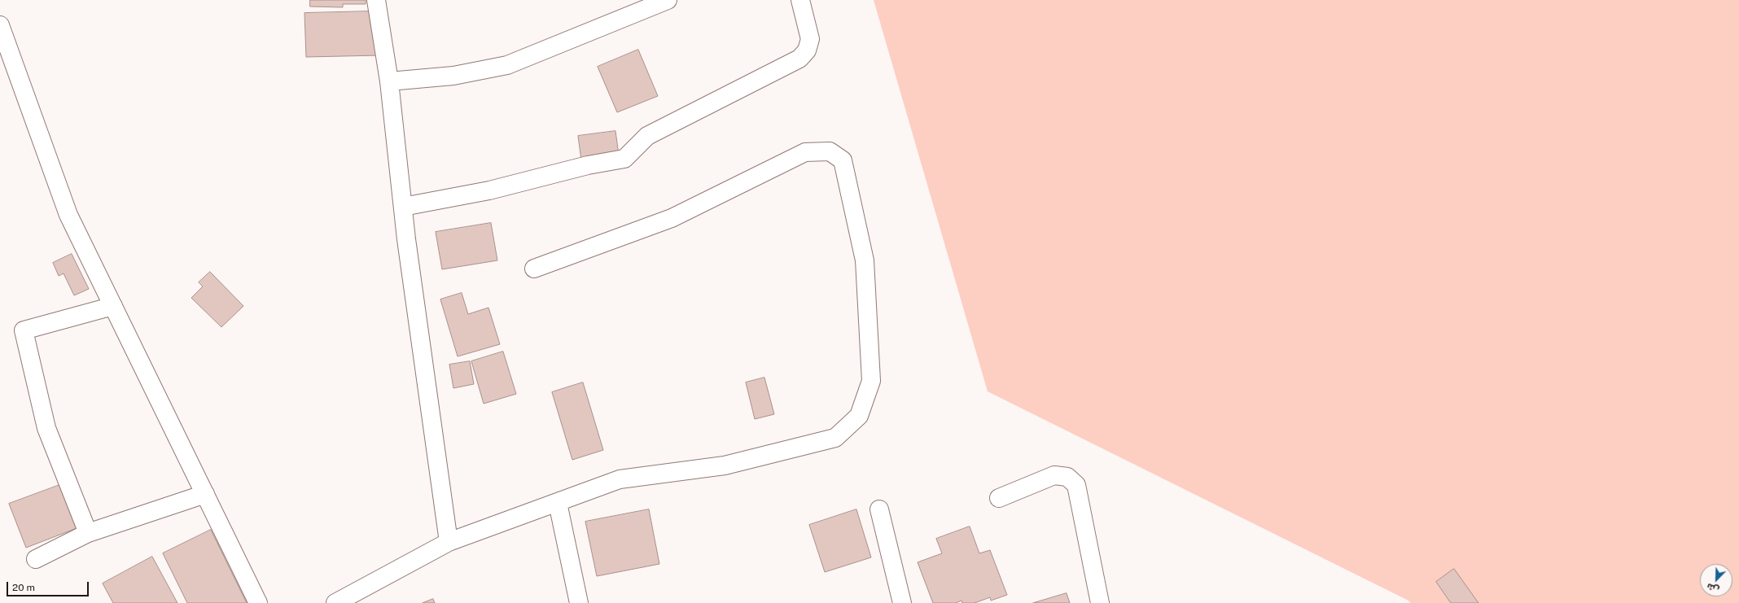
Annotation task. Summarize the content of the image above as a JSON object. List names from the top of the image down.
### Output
{
  "scale_bar": "20 m",
  "north": "bottom left"
}
